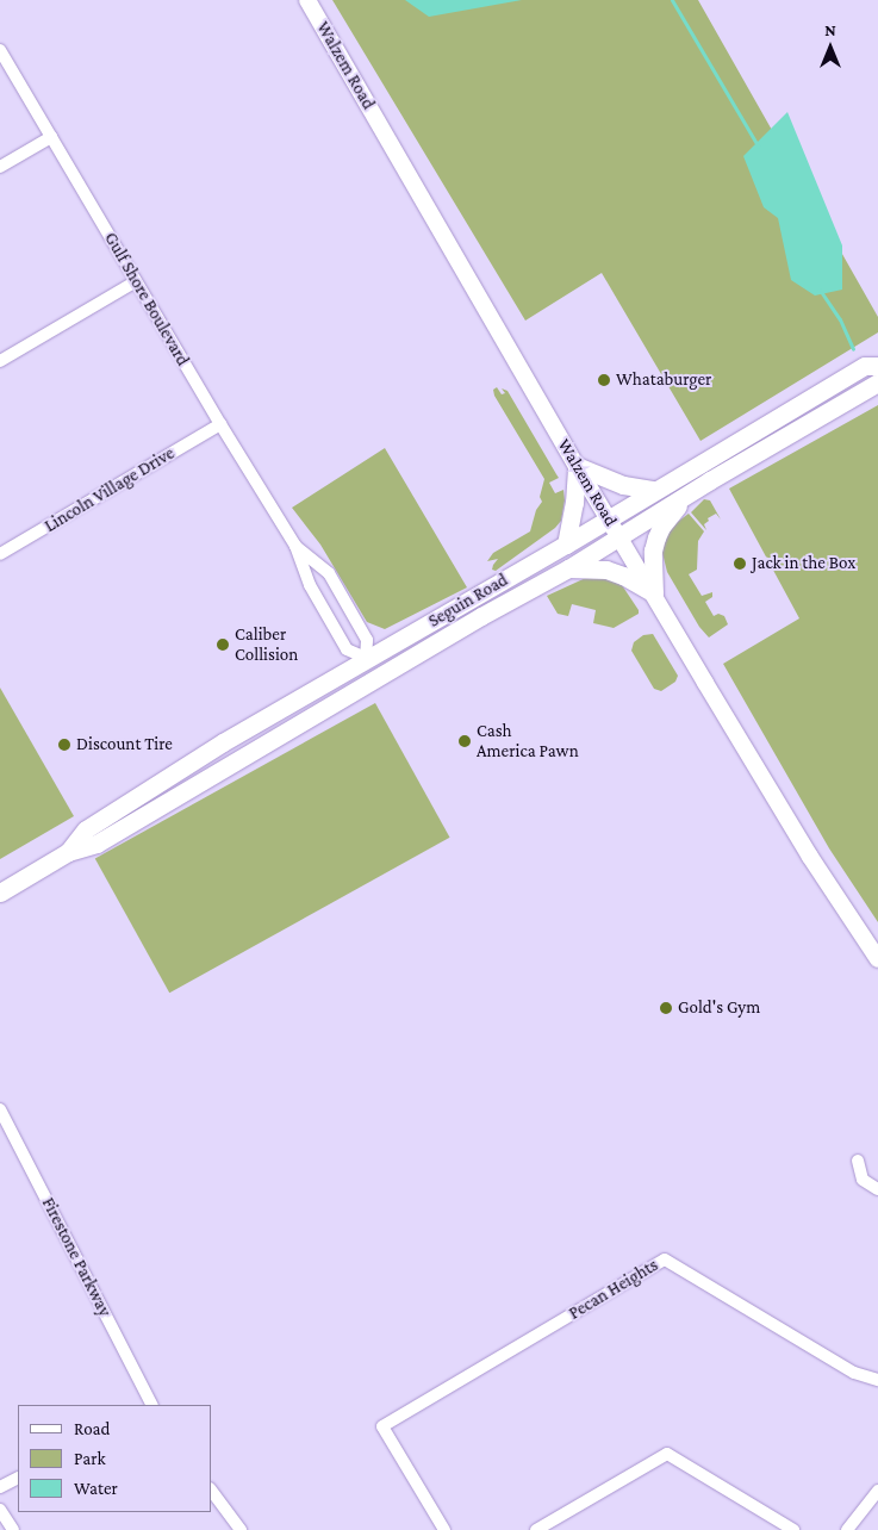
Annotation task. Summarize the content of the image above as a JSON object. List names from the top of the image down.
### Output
{
  "streets": {
    "main road": ["Walzem Road", "Seguin Road"],
    "street": [
      "Gulf Shore Boulevard",
      "Lincoln Village Drive",
      "Firestone Parkway",
      "Pecan Heights"
    ]
  },
  "crossings": [
    ["Walzem Road", "Seguin Road"],
    ["Gulf Shore Boulevard", "Lincoln Village Drive"],
    ["Gulf Shore Boulevard", "Seguin Road"]
  ],
  "places": [
    "Whataburger",
    "Jack in the Box",
    "Caliber Collision",
    "Cash America Pawn",
    "Discount Tire",
    "Gold's Gym"
  ],
  "legend": ["Road", "Park", "Water"],
  "north": "top"
}
